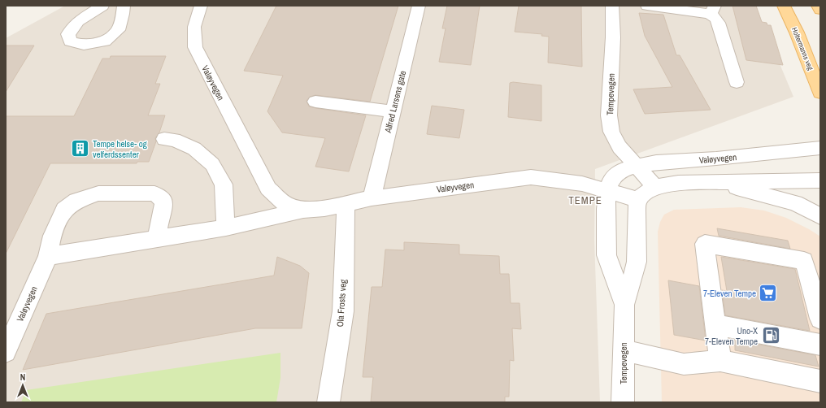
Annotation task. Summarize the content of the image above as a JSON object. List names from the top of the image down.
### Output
{
  "streets": {
    "main road": ["Holtermanns veg"],
    "street": [
      "Valøyvegen",
      "Tempevegen",
      "Alfred Larsens gate",
      "Ola Frosts veg"
    ]
  },
  "crossings": [
    ["Valøyvegen", "Tempevegen"],
    ["Valøyvegen", "Alfred Larsens gate"],
    ["Valøyvegen", "Ola Frosts veg"]
  ],
  "districts": ["TEMPE"],
  "places": {
    "building": ["Tempe helse- og velferdssenter"],
    "supermarket": ["7-Eleven Tempe"],
    "fuel station": ["Uno-X 7-Eleven Tempe"]
  },
  "north": "top"
}
